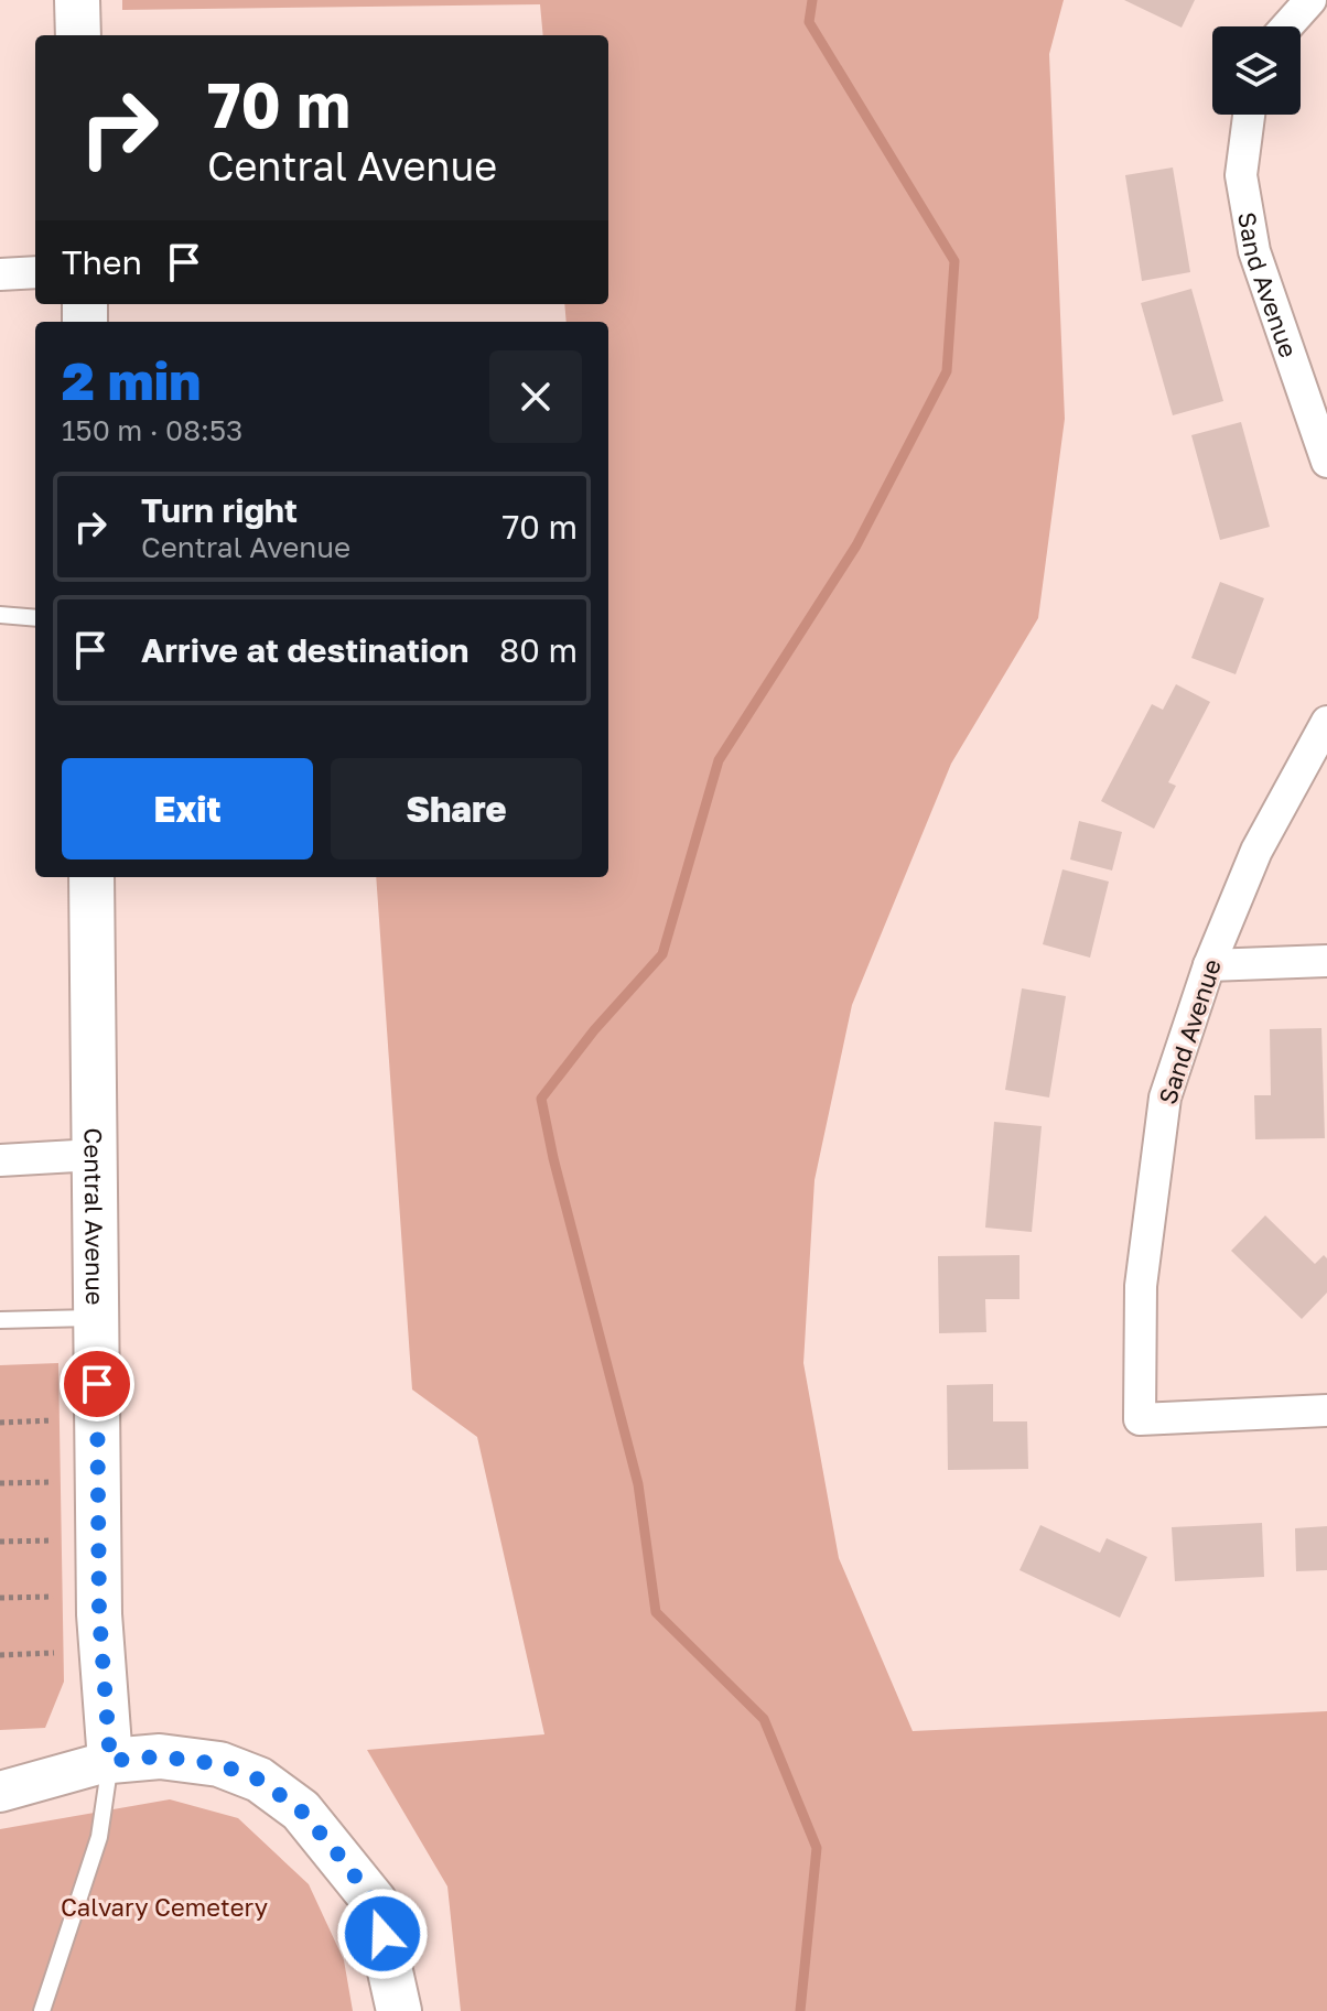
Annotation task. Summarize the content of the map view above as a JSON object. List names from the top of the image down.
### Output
{
  "streets": {
    "main road": ["Central Avenue"],
    "street": ["Sand Avenue"]
  },
  "parks": ["Calvary Cemetery"],
  "page": {
    "turn": ["70 m", "Central Avenue"],
    "then": "Then",
    "heading": ["2 min", "150 m · 08:53"],
    "list": [
      {
        "name": "Turn right",
        "note": "Central Avenue",
        "value": "70 m"
      },
      {
        "name": "Arrive at destination",
        "value": "80 m"
      }
    ],
    "buttons": ["Exit", "Share"]
  }
}
